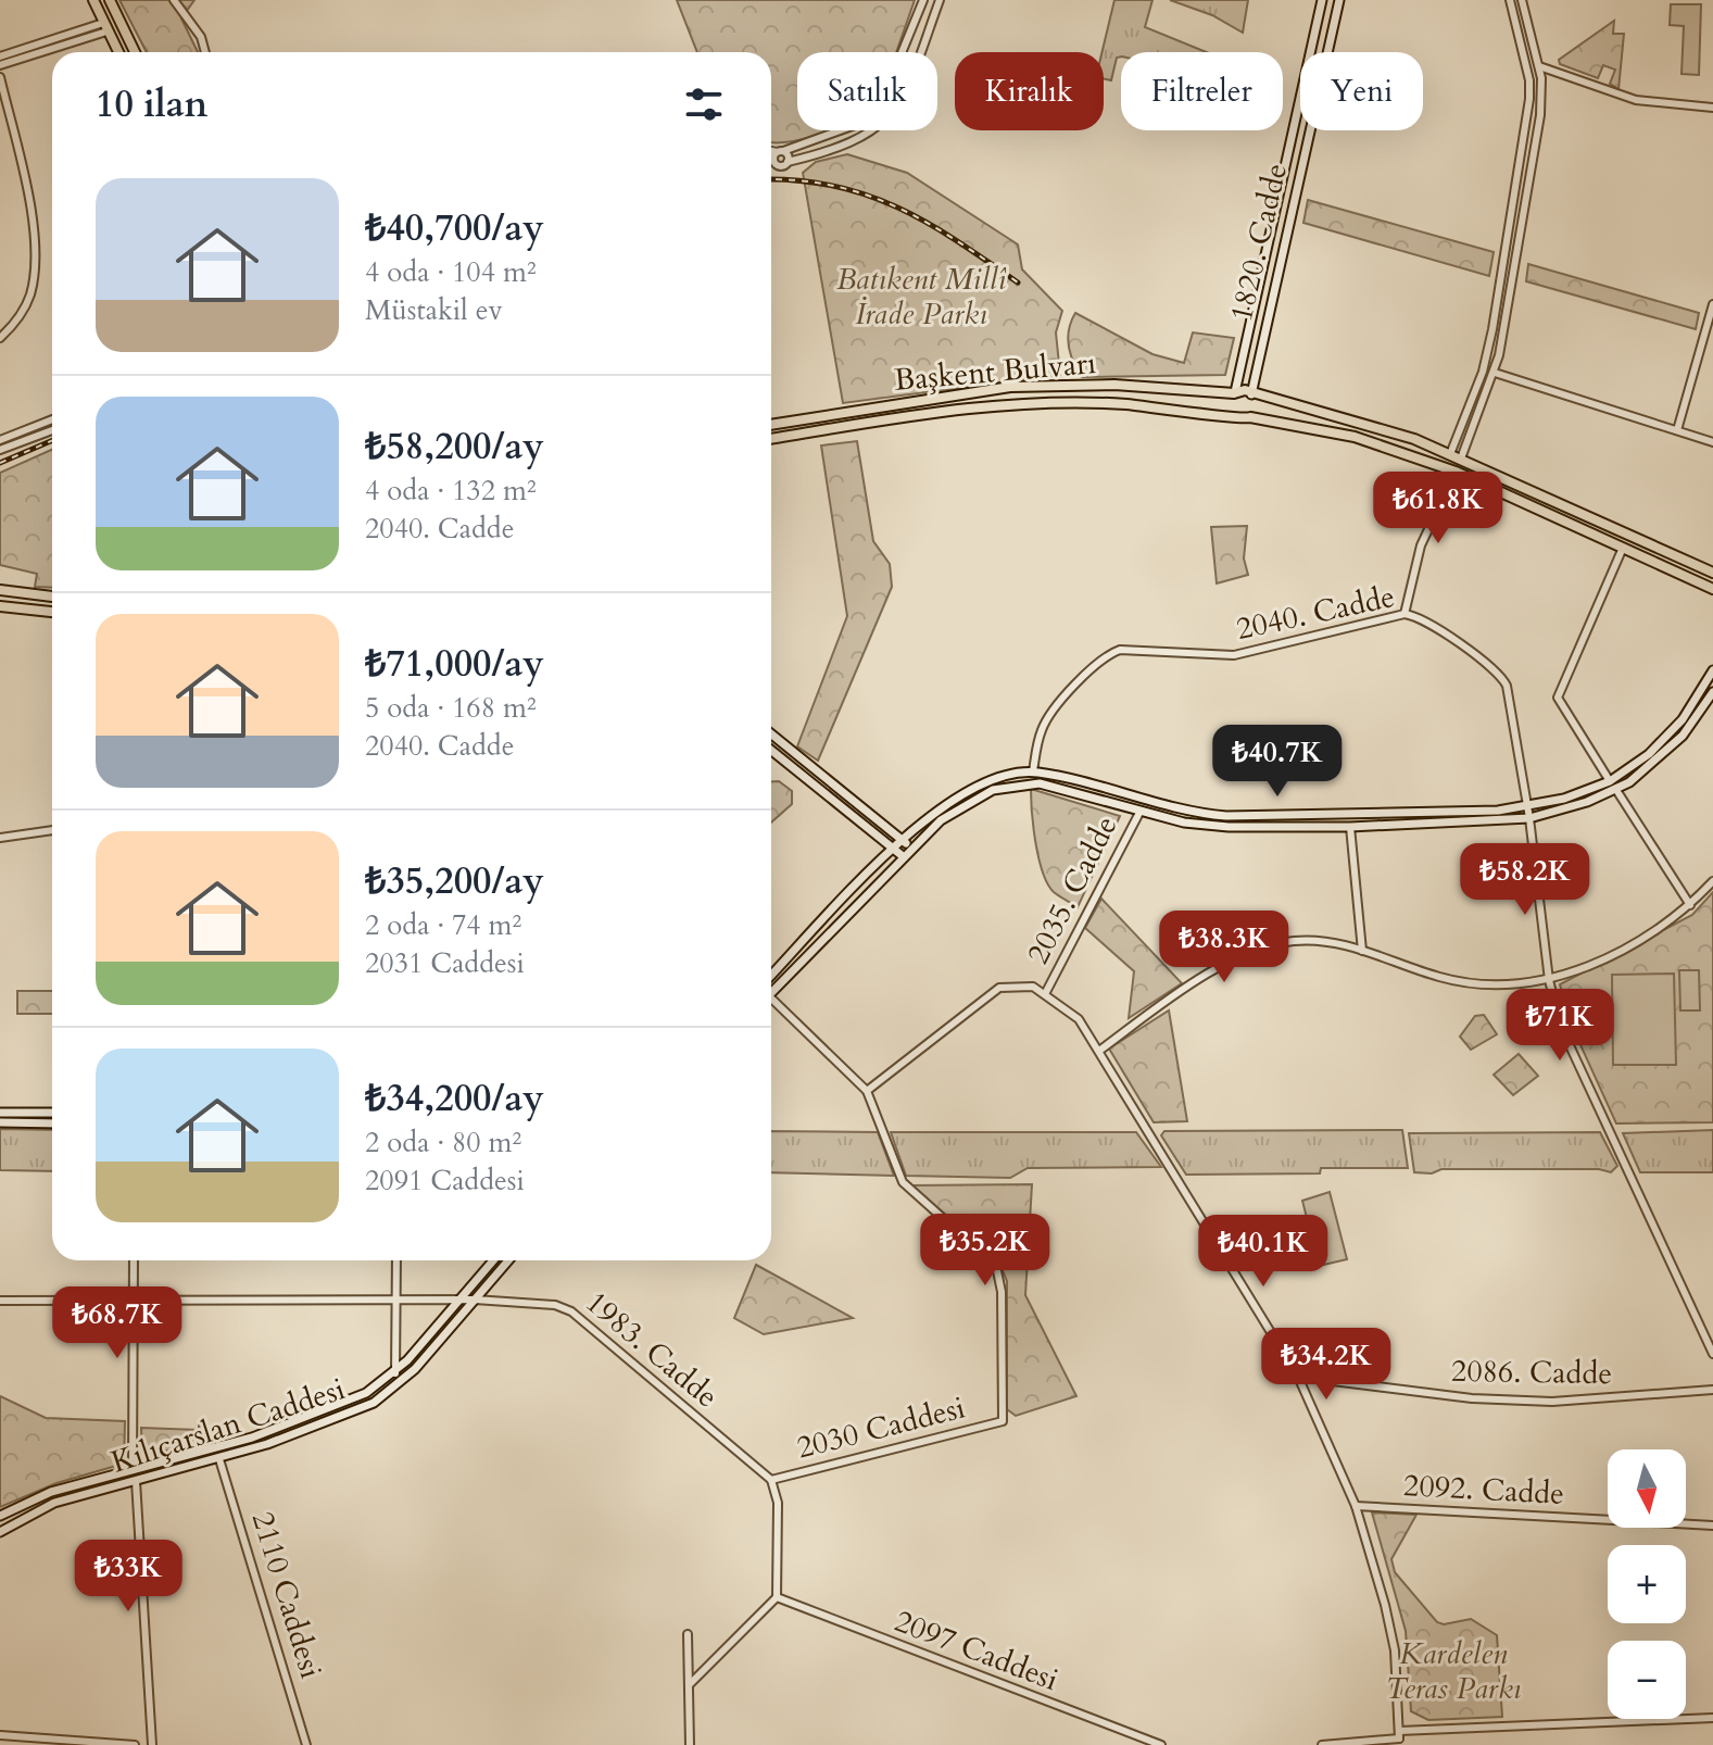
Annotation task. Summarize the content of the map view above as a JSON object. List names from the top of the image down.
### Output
{
  "streets": {
    "main road": ["1820. Cadde", "Başkent Bulvarı", "Kılıçarslan Caddesi"],
    "street": [
      "2040. Cadde",
      "2035. Cadde",
      "1983. Cadde",
      "2086. Cadde",
      "2030 Caddesi",
      "2092. Cadde",
      "2110 Caddesi",
      "2097 Caddesi"
    ]
  },
  "crossings": [
    ["1820. Cadde", "Başkent Bulvarı"],
    ["1983. Cadde", "Kılıçarslan Caddesi"],
    ["1983. Cadde", "2030 Caddesi"],
    ["Kılıçarslan Caddesi", "2110 Caddesi"]
  ],
  "parks": ["Batıkent Millî İrade Parkı", "Kardelen Teras Parkı"],
  "north": "bottom",
  "page": {
    "chip": [
      "Satılık",
      "Kiralık",
      "Filtreler",
      "Yeni"
    ],
    "heading": "10 ilan",
    "list": [
      {
        "name": "₺40,700/ay",
        "note": "4 oda · 104 m² · Müstakil ev"
      },
      {
        "name": "₺58,200/ay",
        "note": "4 oda · 132 m² · 2040. Cadde"
      },
      {
        "name": "₺71,000/ay",
        "note": "5 oda · 168 m² · 2040. Cadde"
      },
      {
        "name": "₺35,200/ay",
        "note": "2 oda · 74 m² · 2031 Caddesi"
      },
      {
        "name": "₺34,200/ay",
        "note": "2 oda · 80 m² · 2091 Caddesi"
      }
    ],
    "price": [
      "₺61.8K",
      "₺40.7K",
      "₺58.2K",
      "₺38.3K",
      "₺71K",
      "₺35.2K",
      "₺40.1K",
      "₺68.7K",
      "₺34.2K",
      "₺33K"
    ],
    "map_buttons": ["+", "−"]
  }
}
